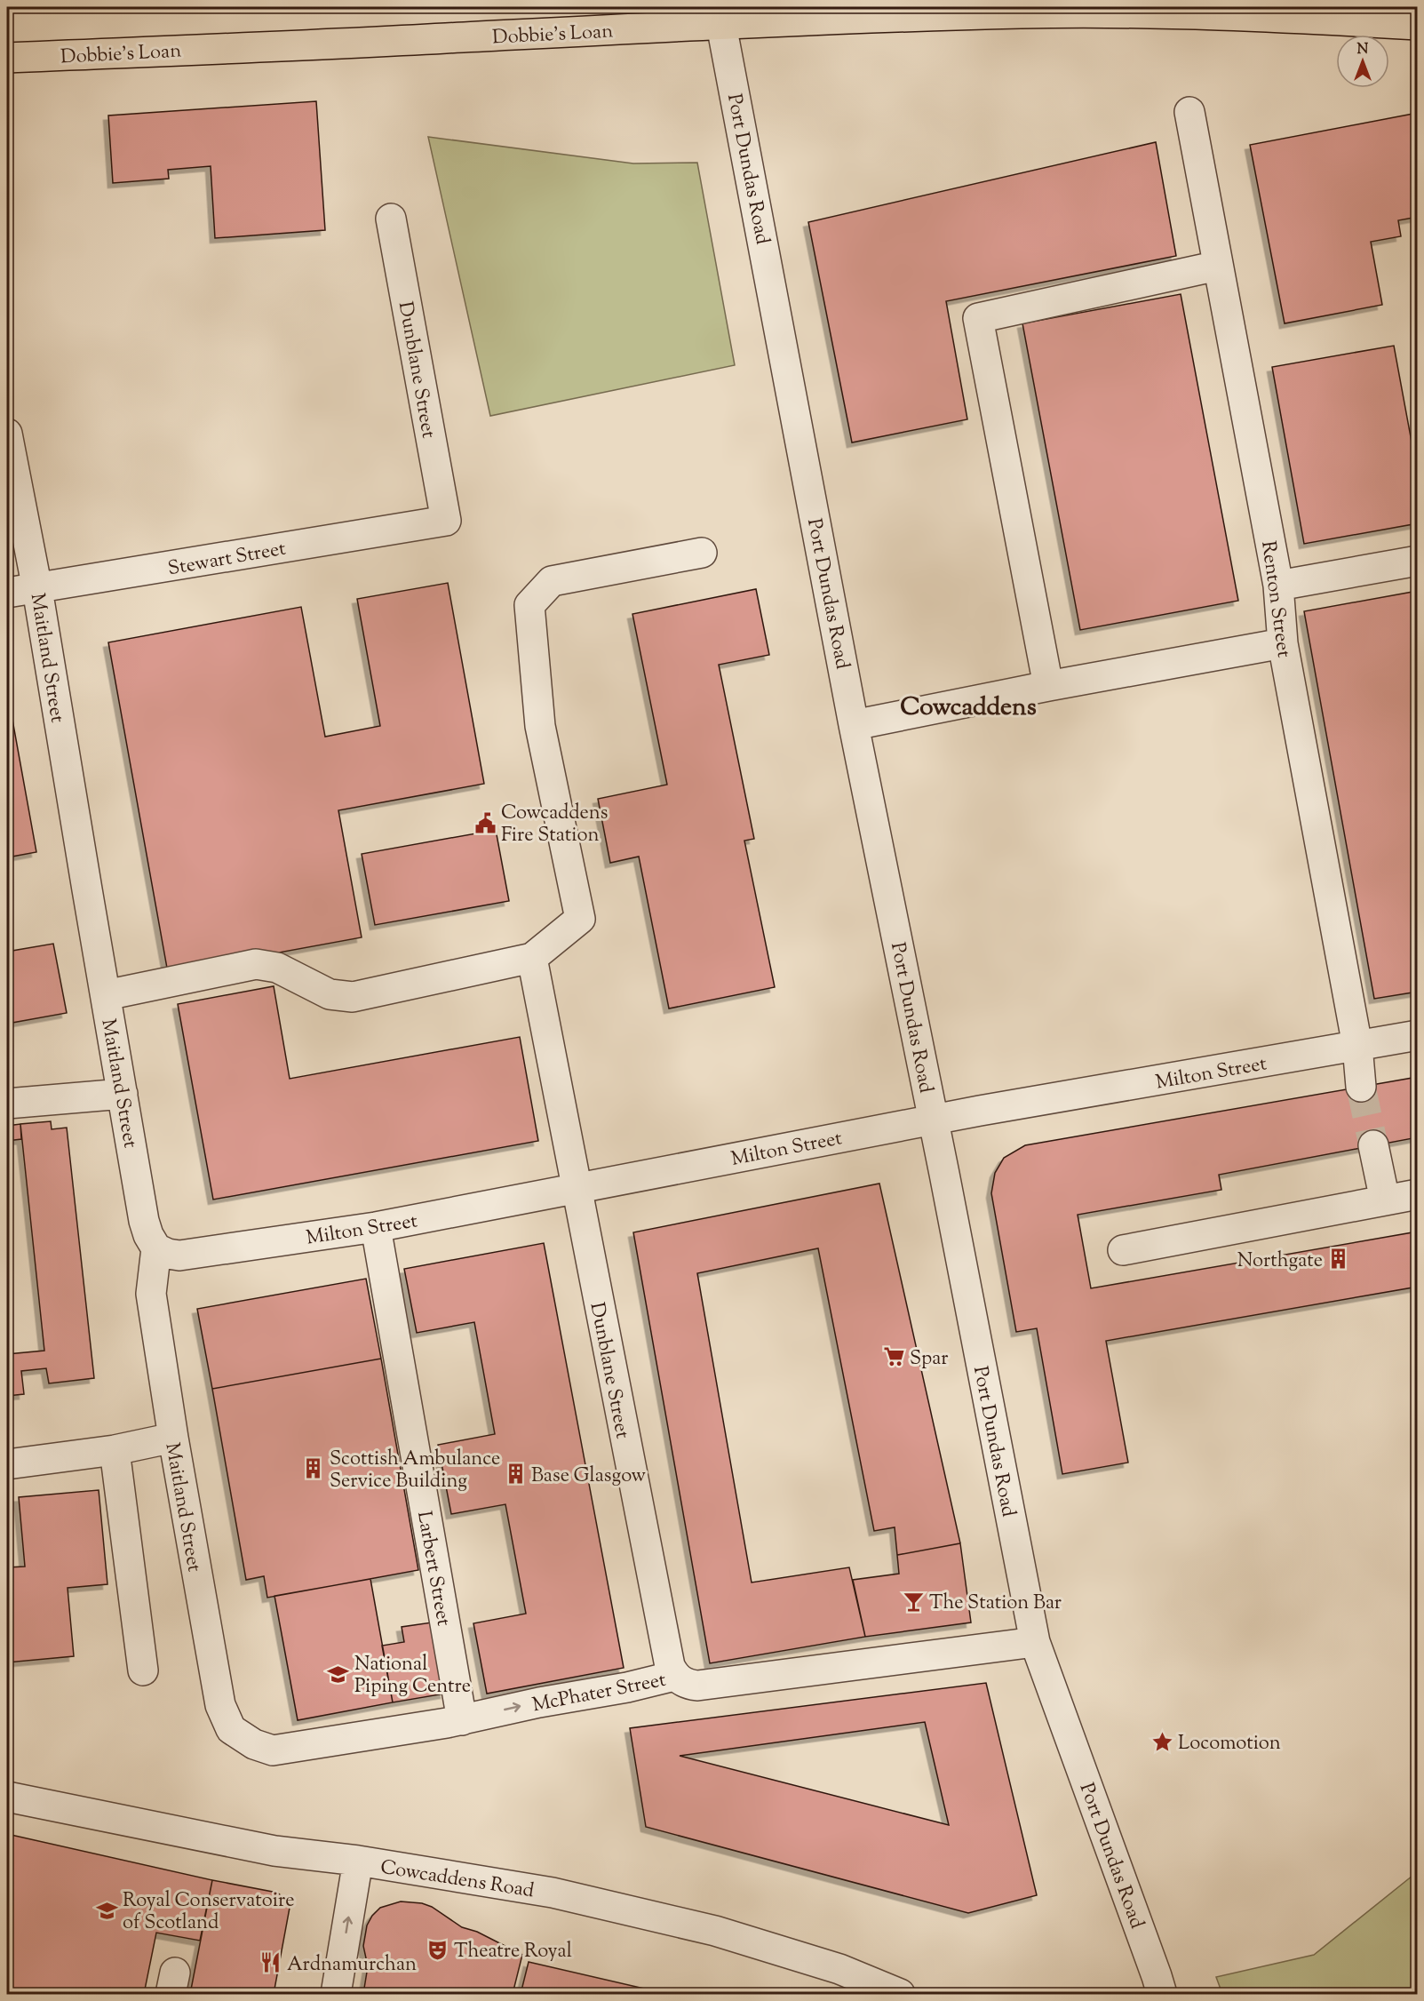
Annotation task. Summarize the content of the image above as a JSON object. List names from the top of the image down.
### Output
{
  "streets": {
    "main road": ["Dobbie's Loan"],
    "street": [
      "Port Dundas Road",
      "Dunblane Street",
      "Stewart Street",
      "Renton Street",
      "Maitland Street",
      "Milton Street",
      "Larbert Street",
      "McPhater Street",
      "Cowcaddens Road"
    ]
  },
  "crossings": [
    ["Dobbie's Loan", "Port Dundas Road"],
    ["Port Dundas Road", "Milton Street"],
    ["Port Dundas Road", "McPhater Street"],
    ["Dunblane Street", "Stewart Street"],
    ["Dunblane Street", "Milton Street"],
    ["Dunblane Street", "McPhater Street"],
    ["Stewart Street", "Maitland Street"],
    ["Renton Street", "Milton Street"],
    ["Maitland Street", "Milton Street"],
    ["Maitland Street", "McPhater Street"],
    ["Milton Street", "Larbert Street"],
    ["Larbert Street", "McPhater Street"]
  ],
  "districts": ["Cowcaddens"],
  "places": {
    "public building": ["Cowcaddens Fire Station"],
    "building": ["Northgate", "Scottish Ambulance Service Building", "Base Glasgow"],
    "supermarket": ["Spar"],
    "bar": ["The Station Bar"],
    "school or university": ["National Piping Centre", "Royal Conservatoire of Scotland"],
    "place": ["Locomotion"],
    "theatre": ["Theatre Royal"],
    "restaurant": ["Ardnamurchan"]
  },
  "north": "top"
}
